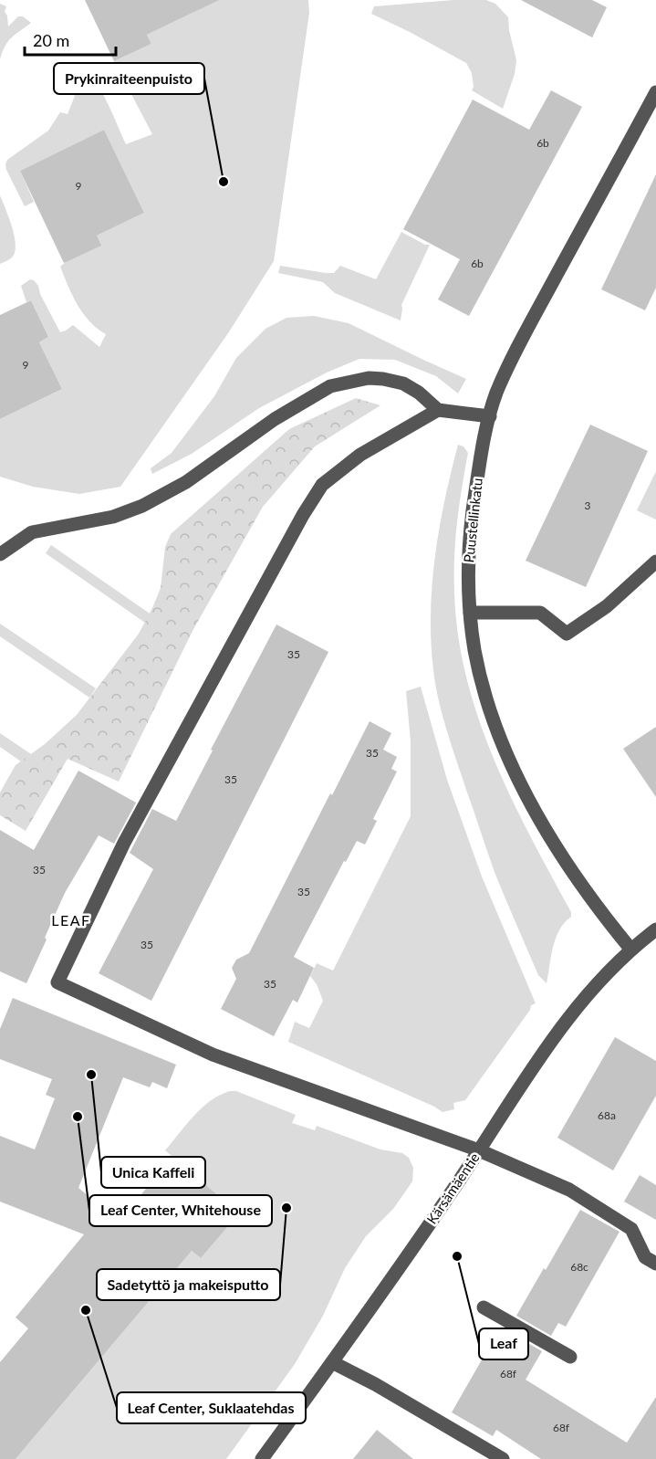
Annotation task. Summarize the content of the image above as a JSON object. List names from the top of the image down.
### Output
{
  "streets": {
    "street": ["Puustellinkatu", "Kärsämäentie"]
  },
  "crossings": [
    ["Puustellinkatu", "Kärsämäentie"]
  ],
  "districts": ["LEAF"],
  "places": [
    "Prykinraiteenpuisto",
    "Unica Kaffeli",
    "Leaf Center, Whitehouse",
    "Sadetyttö ja makeisputto",
    "Leaf",
    "Leaf Center, Suklaatehdas"
  ],
  "house_numbers": [
    "6b",
    "9",
    "6b",
    "9",
    "3",
    "35",
    "35",
    "35",
    "35",
    "35",
    "35",
    "35",
    "68a",
    "68c",
    "68f",
    "68f"
  ],
  "scale_bar": "20 m"
}
